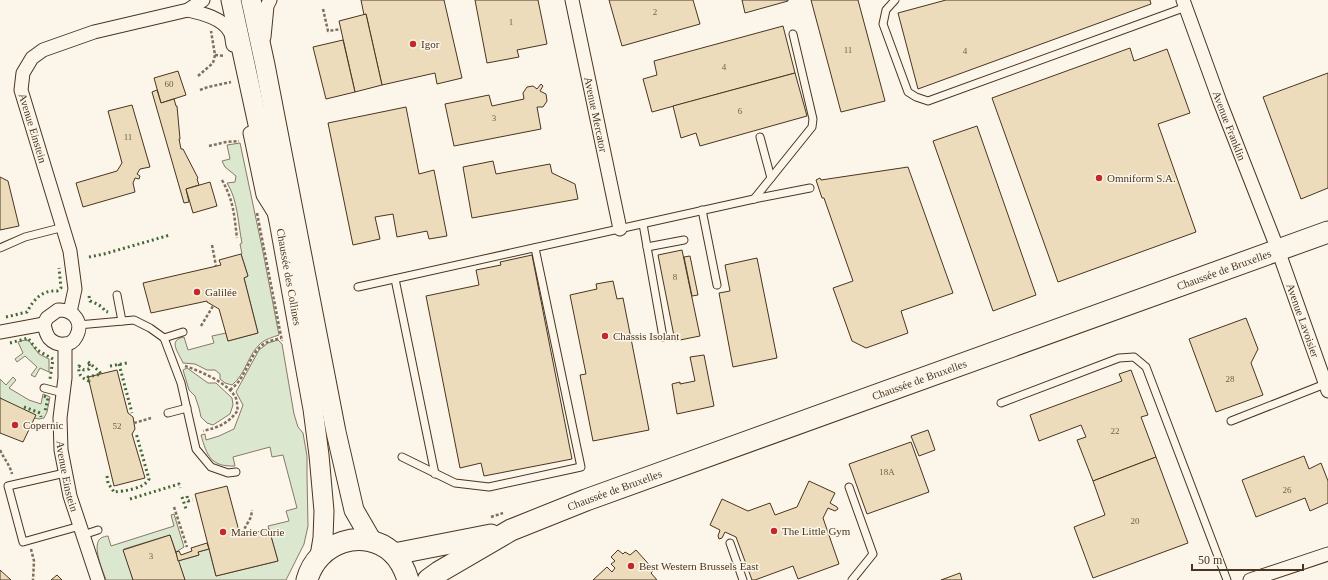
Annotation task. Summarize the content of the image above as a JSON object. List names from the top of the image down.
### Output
{
  "streets": {
    "main road": ["Chaussée de Bruxelles", "Chaussée des Collines"],
    "street": [
      "Avenue Mercator",
      "Avenue Franklin",
      "Avenue Einstein",
      "Avenue Lavoisier"
    ]
  },
  "crossings": [
    ["Avenue Franklin", "Chaussée de Bruxelles"],
    ["Avenue Franklin", "Avenue Lavoisier"],
    ["Avenue Einstein", "Chaussée des Collines"],
    ["Chaussée de Bruxelles", "Avenue Lavoisier"]
  ],
  "places": [
    "Igor",
    "Omniform S.A.",
    "Galilée",
    "Chassis Isolant",
    "Copernic",
    "The Little Gym",
    "Marie Curie",
    "Best Western Brussels East"
  ],
  "house_numbers": [
    "2",
    "1",
    "11",
    "4",
    "4",
    "60",
    "6",
    "3",
    "11",
    "8",
    "28",
    "52",
    "22",
    "18A",
    "26",
    "20",
    "3"
  ],
  "scale_bar": "50 m"
}
